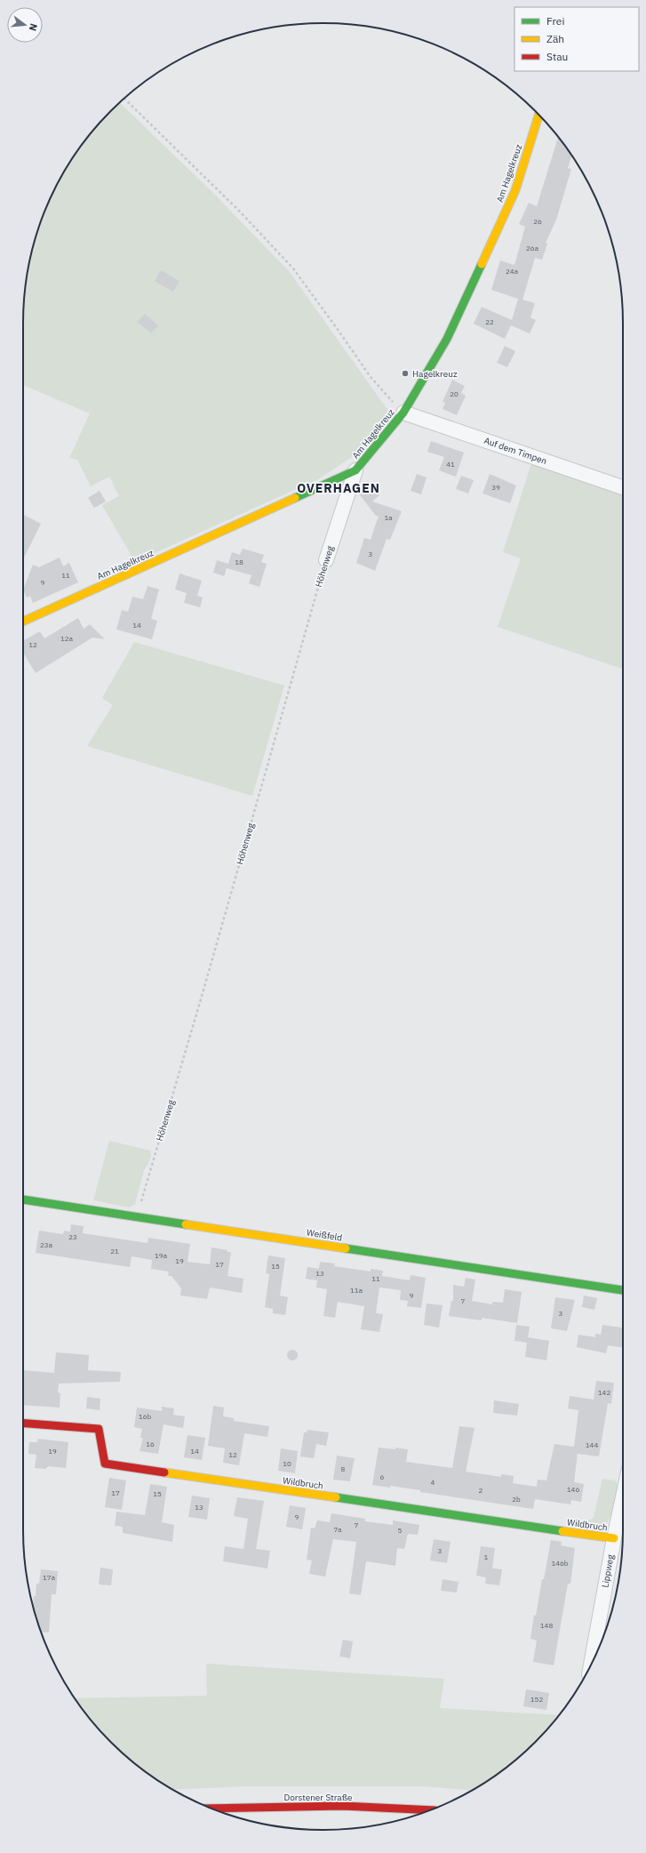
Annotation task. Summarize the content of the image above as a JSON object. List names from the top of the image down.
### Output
{
  "streets": {
    "street": [
      "Am Hagelkreuz",
      "Auf dem Timpen",
      "Höhenweg",
      "Weißfeld",
      "Wildbruch",
      "Lippweg",
      "Dorstener Straße"
    ]
  },
  "crossings": [
    ["Am Hagelkreuz", "Auf dem Timpen"],
    ["Am Hagelkreuz", "Höhenweg"],
    ["Höhenweg", "Weißfeld"],
    ["Wildbruch", "Lippweg"]
  ],
  "districts": ["OVERHAGEN"],
  "places": ["Hagelkreuz"],
  "house_numbers": [
    "26",
    "26a",
    "24a",
    "22",
    "20",
    "41",
    "39",
    "1a",
    "3",
    "18",
    "11",
    "9",
    "14",
    "12a",
    "12",
    "23",
    "23a",
    "21",
    "19a",
    "19",
    "17",
    "15",
    "13",
    "11",
    "11a",
    "9",
    "7",
    "3",
    "142",
    "16b",
    "16",
    "144",
    "19",
    "14",
    "12",
    "10",
    "8",
    "6",
    "4",
    "146",
    "2",
    "17",
    "15",
    "2b",
    "13",
    "9",
    "7",
    "7a",
    "5",
    "3",
    "1",
    "146b",
    "17a",
    "148",
    "152"
  ],
  "legend": ["Frei", "Zäh", "Stau"],
  "north": "right"
}
